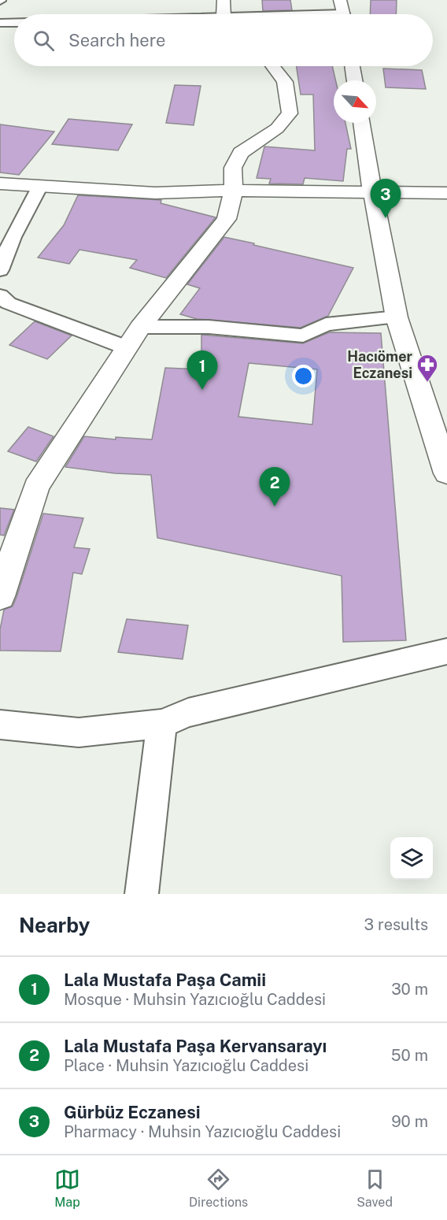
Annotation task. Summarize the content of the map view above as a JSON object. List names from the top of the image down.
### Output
{
  "places": {
    "pharmacy": ["Hacıömer Eczanesi"]
  },
  "north": "bottom right",
  "page": {
    "search": "Search here",
    "pins": ["3", "1", "2"],
    "heading": ["Nearby", "3 results"],
    "list": [
      {
        "mark": "1",
        "name": "Lala Mustafa Paşa Camii",
        "note": "Mosque · Muhsin Yazıcıoğlu Caddesi",
        "value": "30 m"
      },
      {
        "mark": "2",
        "name": "Lala Mustafa Paşa Kervansarayı",
        "note": "Place · Muhsin Yazıcıoğlu Caddesi",
        "value": "50 m"
      },
      {
        "mark": "3",
        "name": "Gürbüz Eczanesi",
        "note": "Pharmacy · Muhsin Yazıcıoğlu Caddesi",
        "value": "90 m"
      }
    ],
    "nav": ["Map", "Directions", "Saved"]
  }
}
